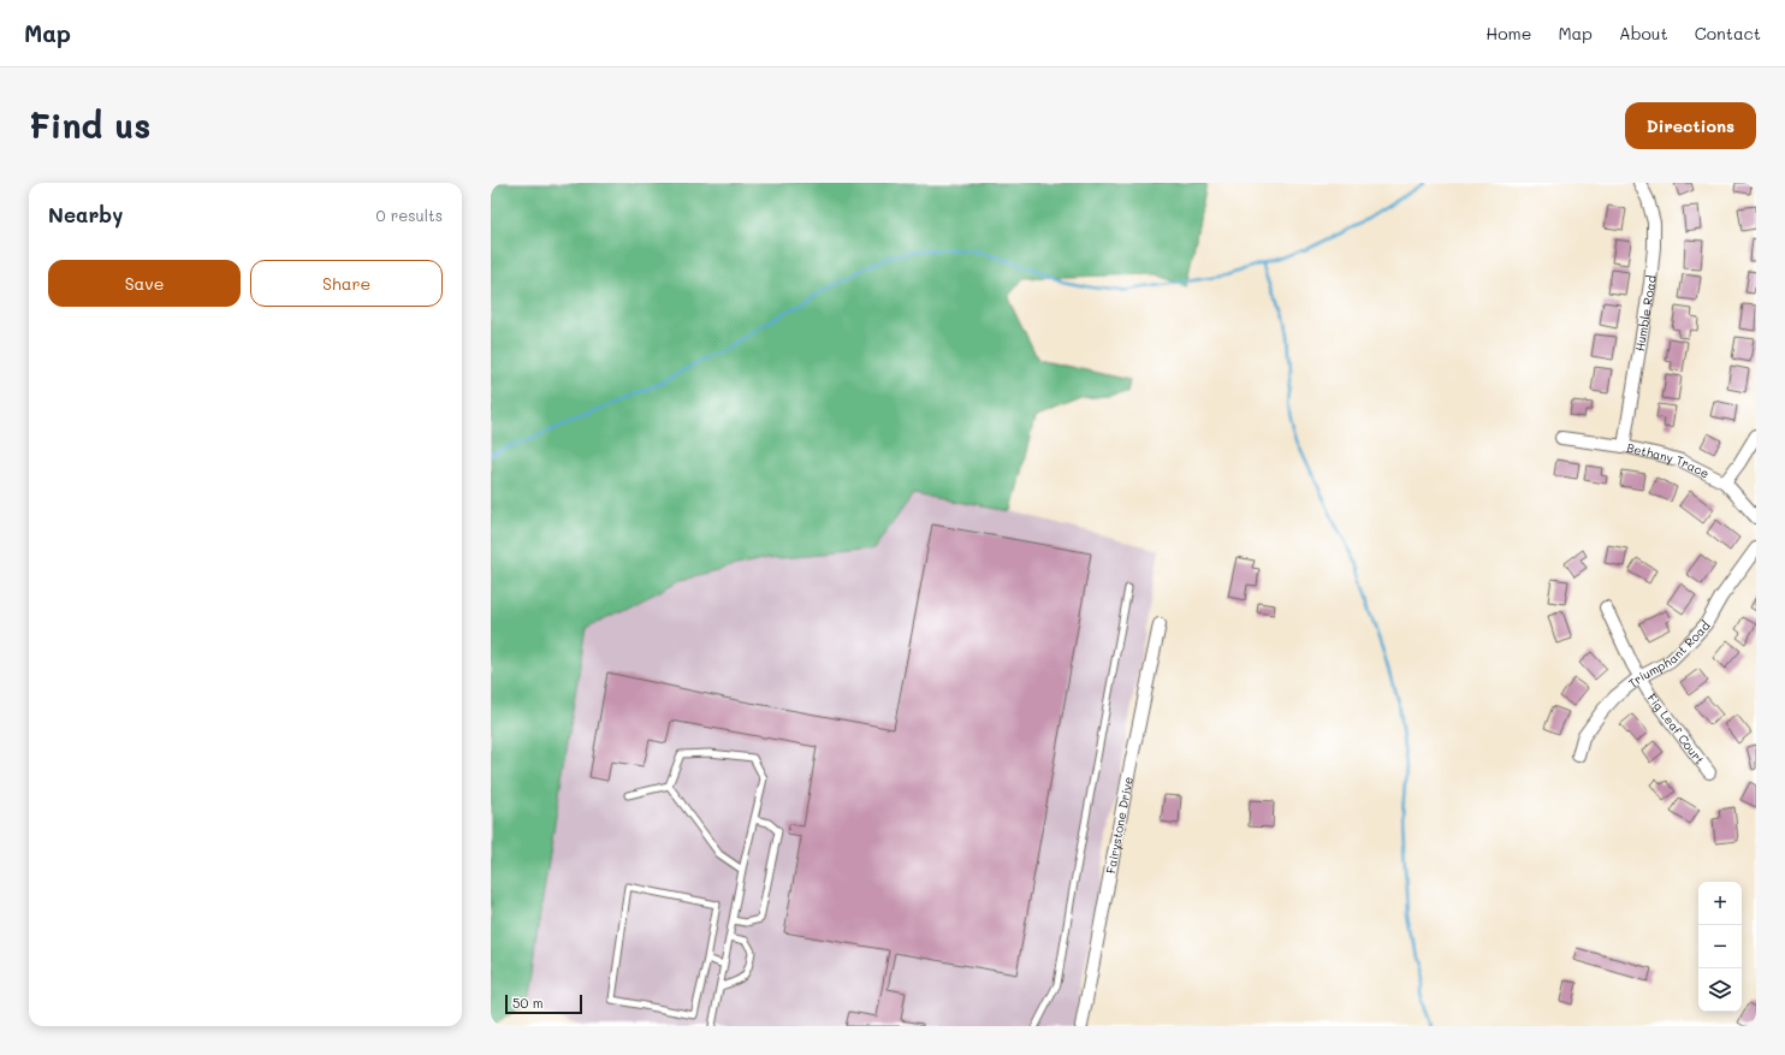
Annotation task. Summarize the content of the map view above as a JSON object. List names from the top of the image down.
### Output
{
  "streets": {
    "street": [
      "Humble Road",
      "Bethany Trace",
      "Triumphant Road",
      "Fig Leaf Court",
      "Fairystone Drive"
    ]
  },
  "crossings": [
    ["Humble Road", "Bethany Trace"],
    ["Triumphant Road", "Fig Leaf Court"]
  ],
  "scale_bar": "50 m",
  "page": {
    "header": "Map",
    "nav": [
      "Home",
      "Map",
      "About",
      "Contact"
    ],
    "buttons": [
      "Directions",
      ["Save", "Share"]
    ],
    "title": "Find us",
    "heading": ["Nearby", "0 results"],
    "map_buttons": ["+", "−"],
    "scale": "50 m"
  }
}
